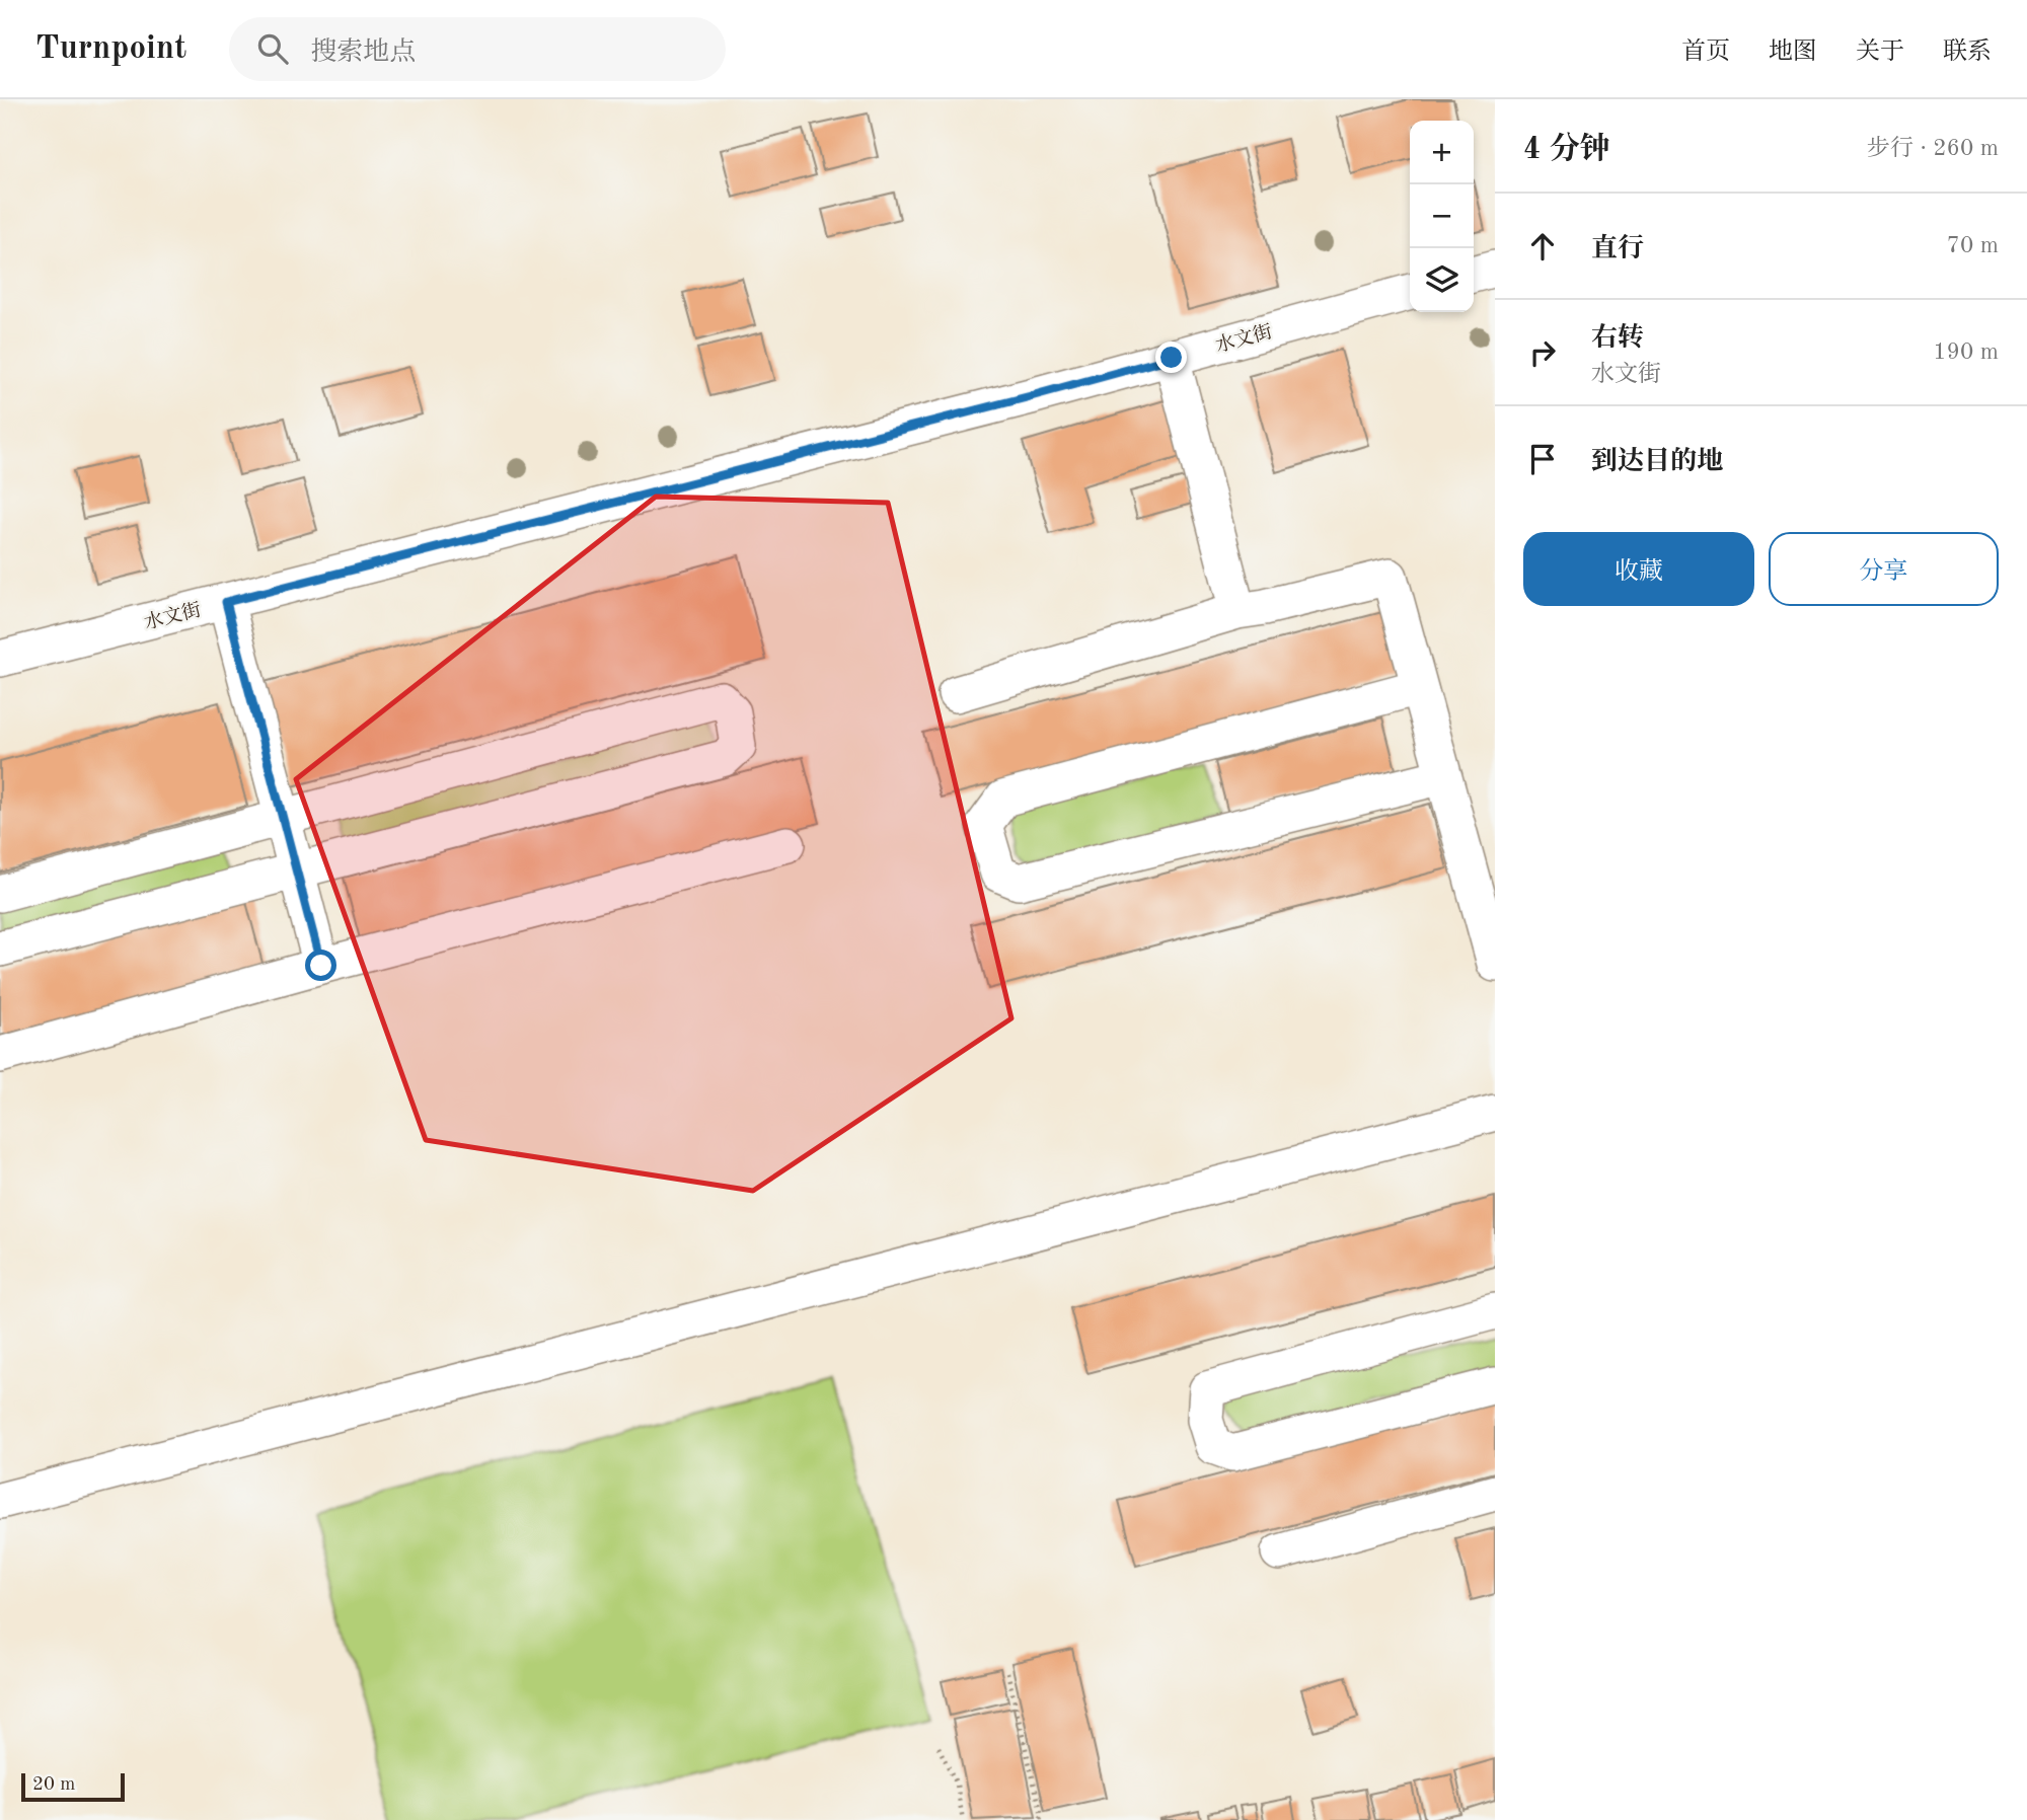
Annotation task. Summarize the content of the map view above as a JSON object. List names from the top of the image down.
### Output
{
  "streets": {
    "street": ["水文街"]
  },
  "scale_bar": "20 m",
  "page": {
    "header": "Turnpoint",
    "search": "搜索地点",
    "nav": [
      "首页",
      "地图",
      "关于",
      "联系"
    ],
    "heading": ["4 分钟", "步行 · 260 m"],
    "map_buttons": ["+", "−"],
    "list": [
      ["直行", "70 m"],
      ["右转", "水文街", "190 m"],
      "到达目的地"
    ],
    "buttons": ["收藏", "分享"],
    "scale": "20 m"
  }
}
